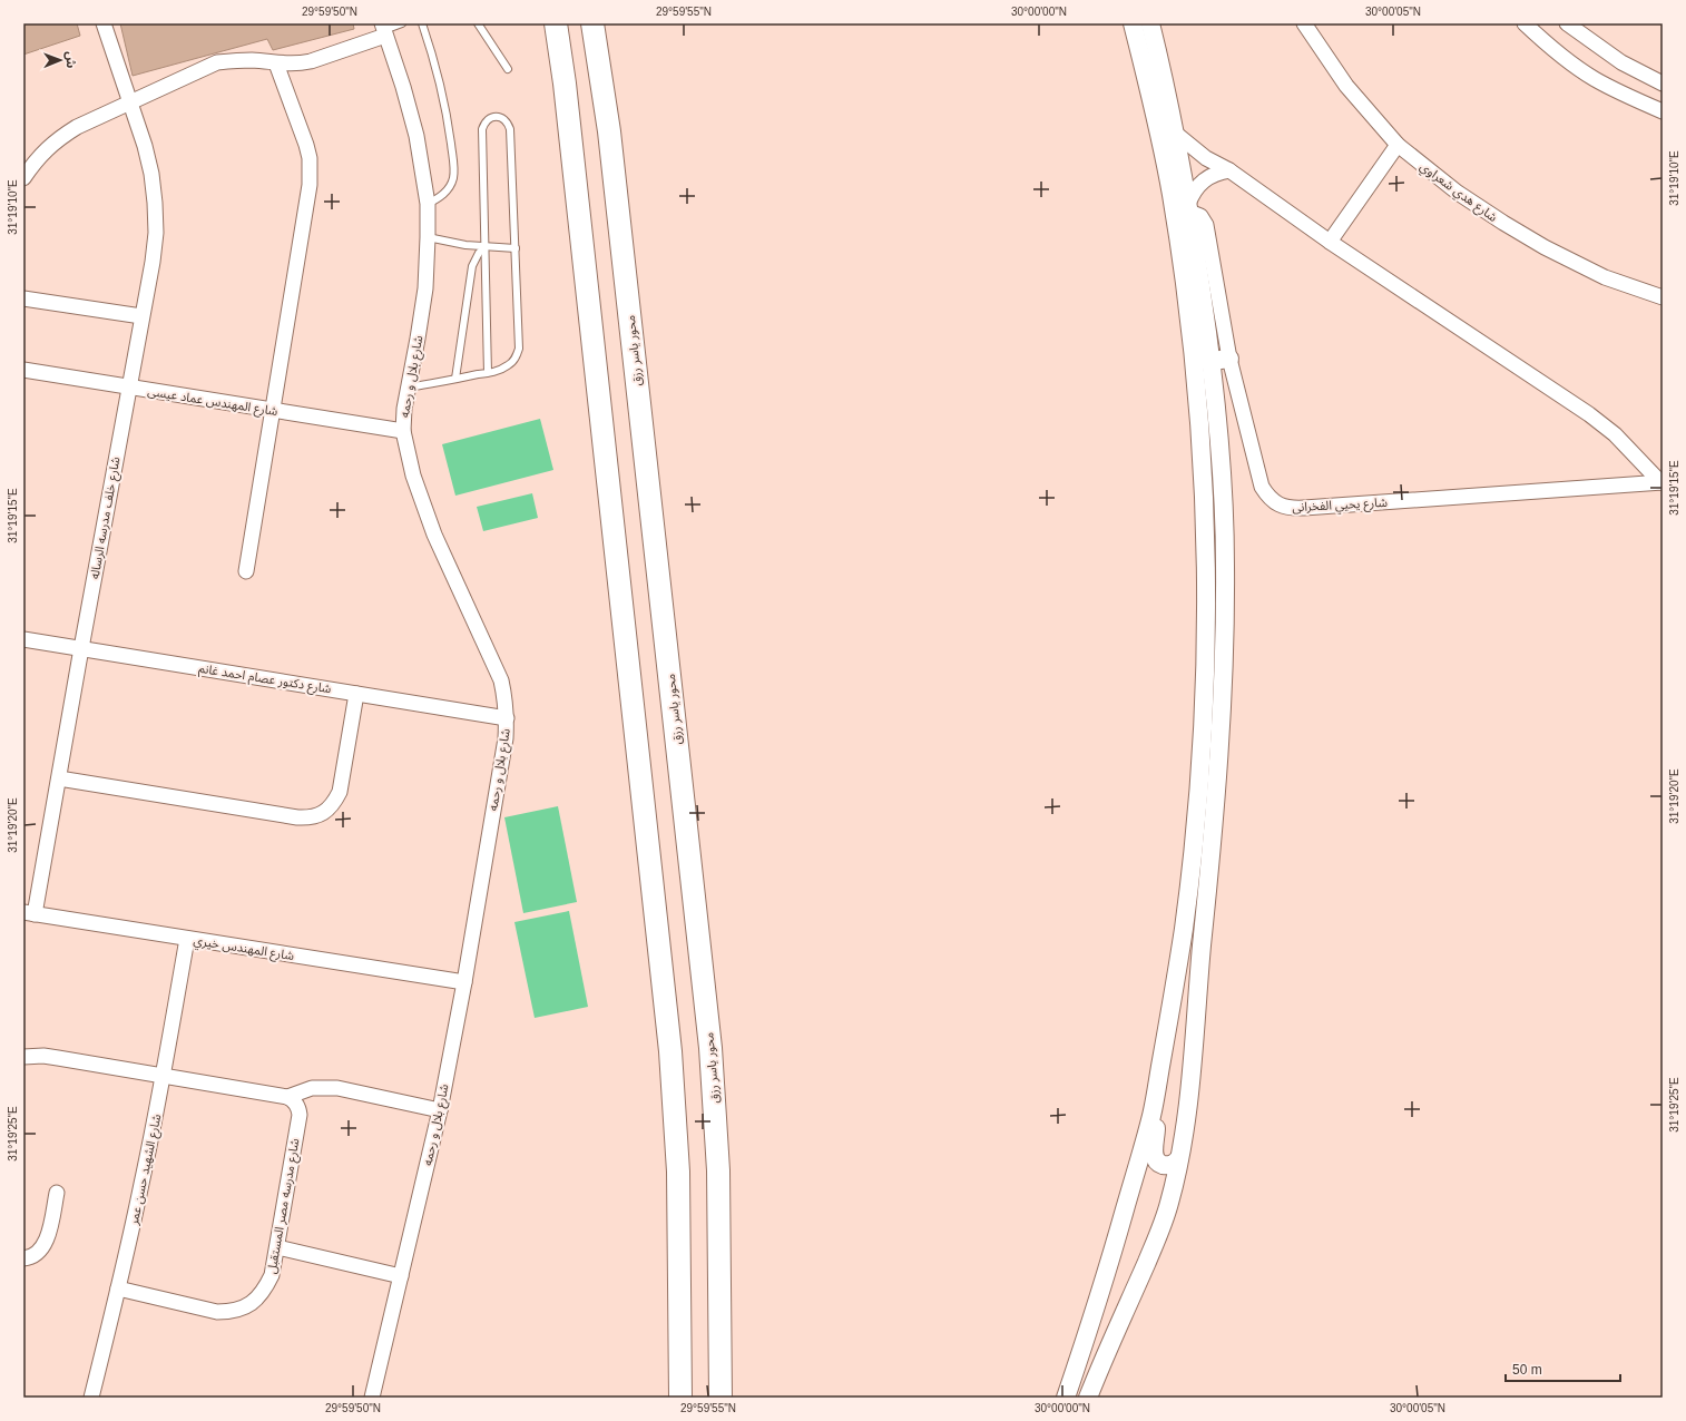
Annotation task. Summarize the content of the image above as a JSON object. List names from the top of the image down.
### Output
{
  "streets": {
    "main road": ["محور ياسر رزق"],
    "street": [
      "شارع هدي شعراوي",
      "شارع بلال و رحمه",
      "شارع المهندس عماد عيسى",
      "شارع يحيي الفخرانى",
      "شارع خلف مدرسه الرساله",
      "شارع دكتور عصام احمد غانم",
      "شارع المهندس خيري",
      "شارع الشهيد حسن عمر",
      "شارع مدرسه مصر المستقبل"
    ]
  },
  "crossings": [
    ["شارع بلال و رحمه", "شارع المهندس عماد عيسى"],
    ["شارع بلال و رحمه", "شارع دكتور عصام احمد غانم"],
    ["شارع بلال و رحمه", "شارع المهندس خيري"],
    ["شارع المهندس عماد عيسى", "شارع خلف مدرسه الرساله"],
    ["شارع خلف مدرسه الرساله", "شارع دكتور عصام احمد غانم"],
    ["شارع خلف مدرسه الرساله", "شارع المهندس خيري"],
    ["شارع المهندس خيري", "شارع الشهيد حسن عمر"],
    ["شارع الشهيد حسن عمر", "شارع مدرسه مصر المستقبل"]
  ],
  "scale_bar": "50 m",
  "north": "right",
  "coordinates": [
    "29°59'50\"N",
    "29°59'55\"N",
    "30°00'00\"N",
    "30°00'05\"N",
    "31°19'10\"E",
    "31°19'15\"E",
    "31°19'20\"E",
    "31°19'25\"E"
  ]
}
